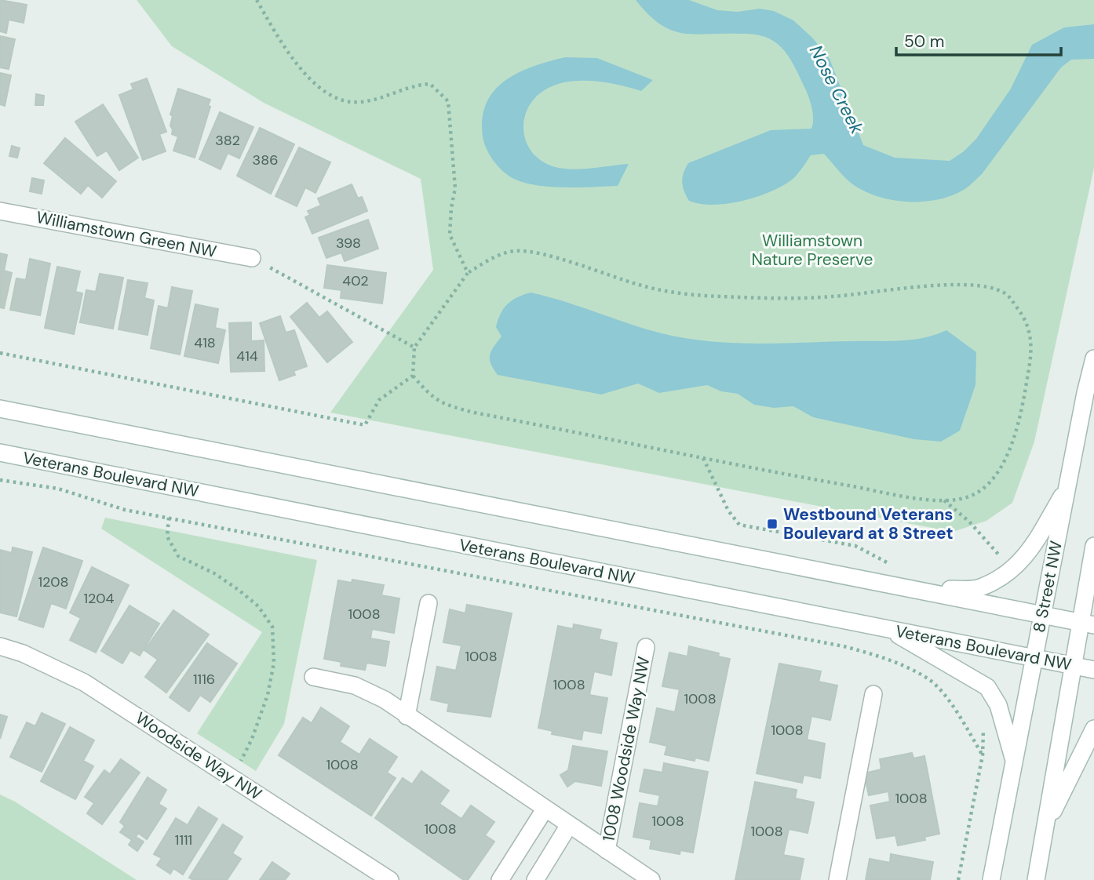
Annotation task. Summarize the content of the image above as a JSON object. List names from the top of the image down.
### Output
{
  "streets": {
    "main road": [
      "Williamstown Green NW",
      "Veterans Boulevard NW",
      "8 Street NW",
      "1008 Woodside Way NW",
      "Woodside Way NW"
    ]
  },
  "crossings": [
    ["Veterans Boulevard NW", "8 Street NW"]
  ],
  "water": ["Nose Creek"],
  "parks": ["Williamstown Nature Preserve"],
  "places": {
    "transit": ["Westbound Veterans Boulevard at 8 Street"]
  },
  "house_numbers": [
    "382",
    "386",
    "398",
    "402",
    "418",
    "414",
    "1208",
    "1204",
    "1008",
    "1008",
    "1116",
    "1008",
    "1008",
    "1008",
    "1008",
    "1008",
    "1008",
    "1008",
    "1008",
    "1111"
  ],
  "scale_bar": "50 m"
}
